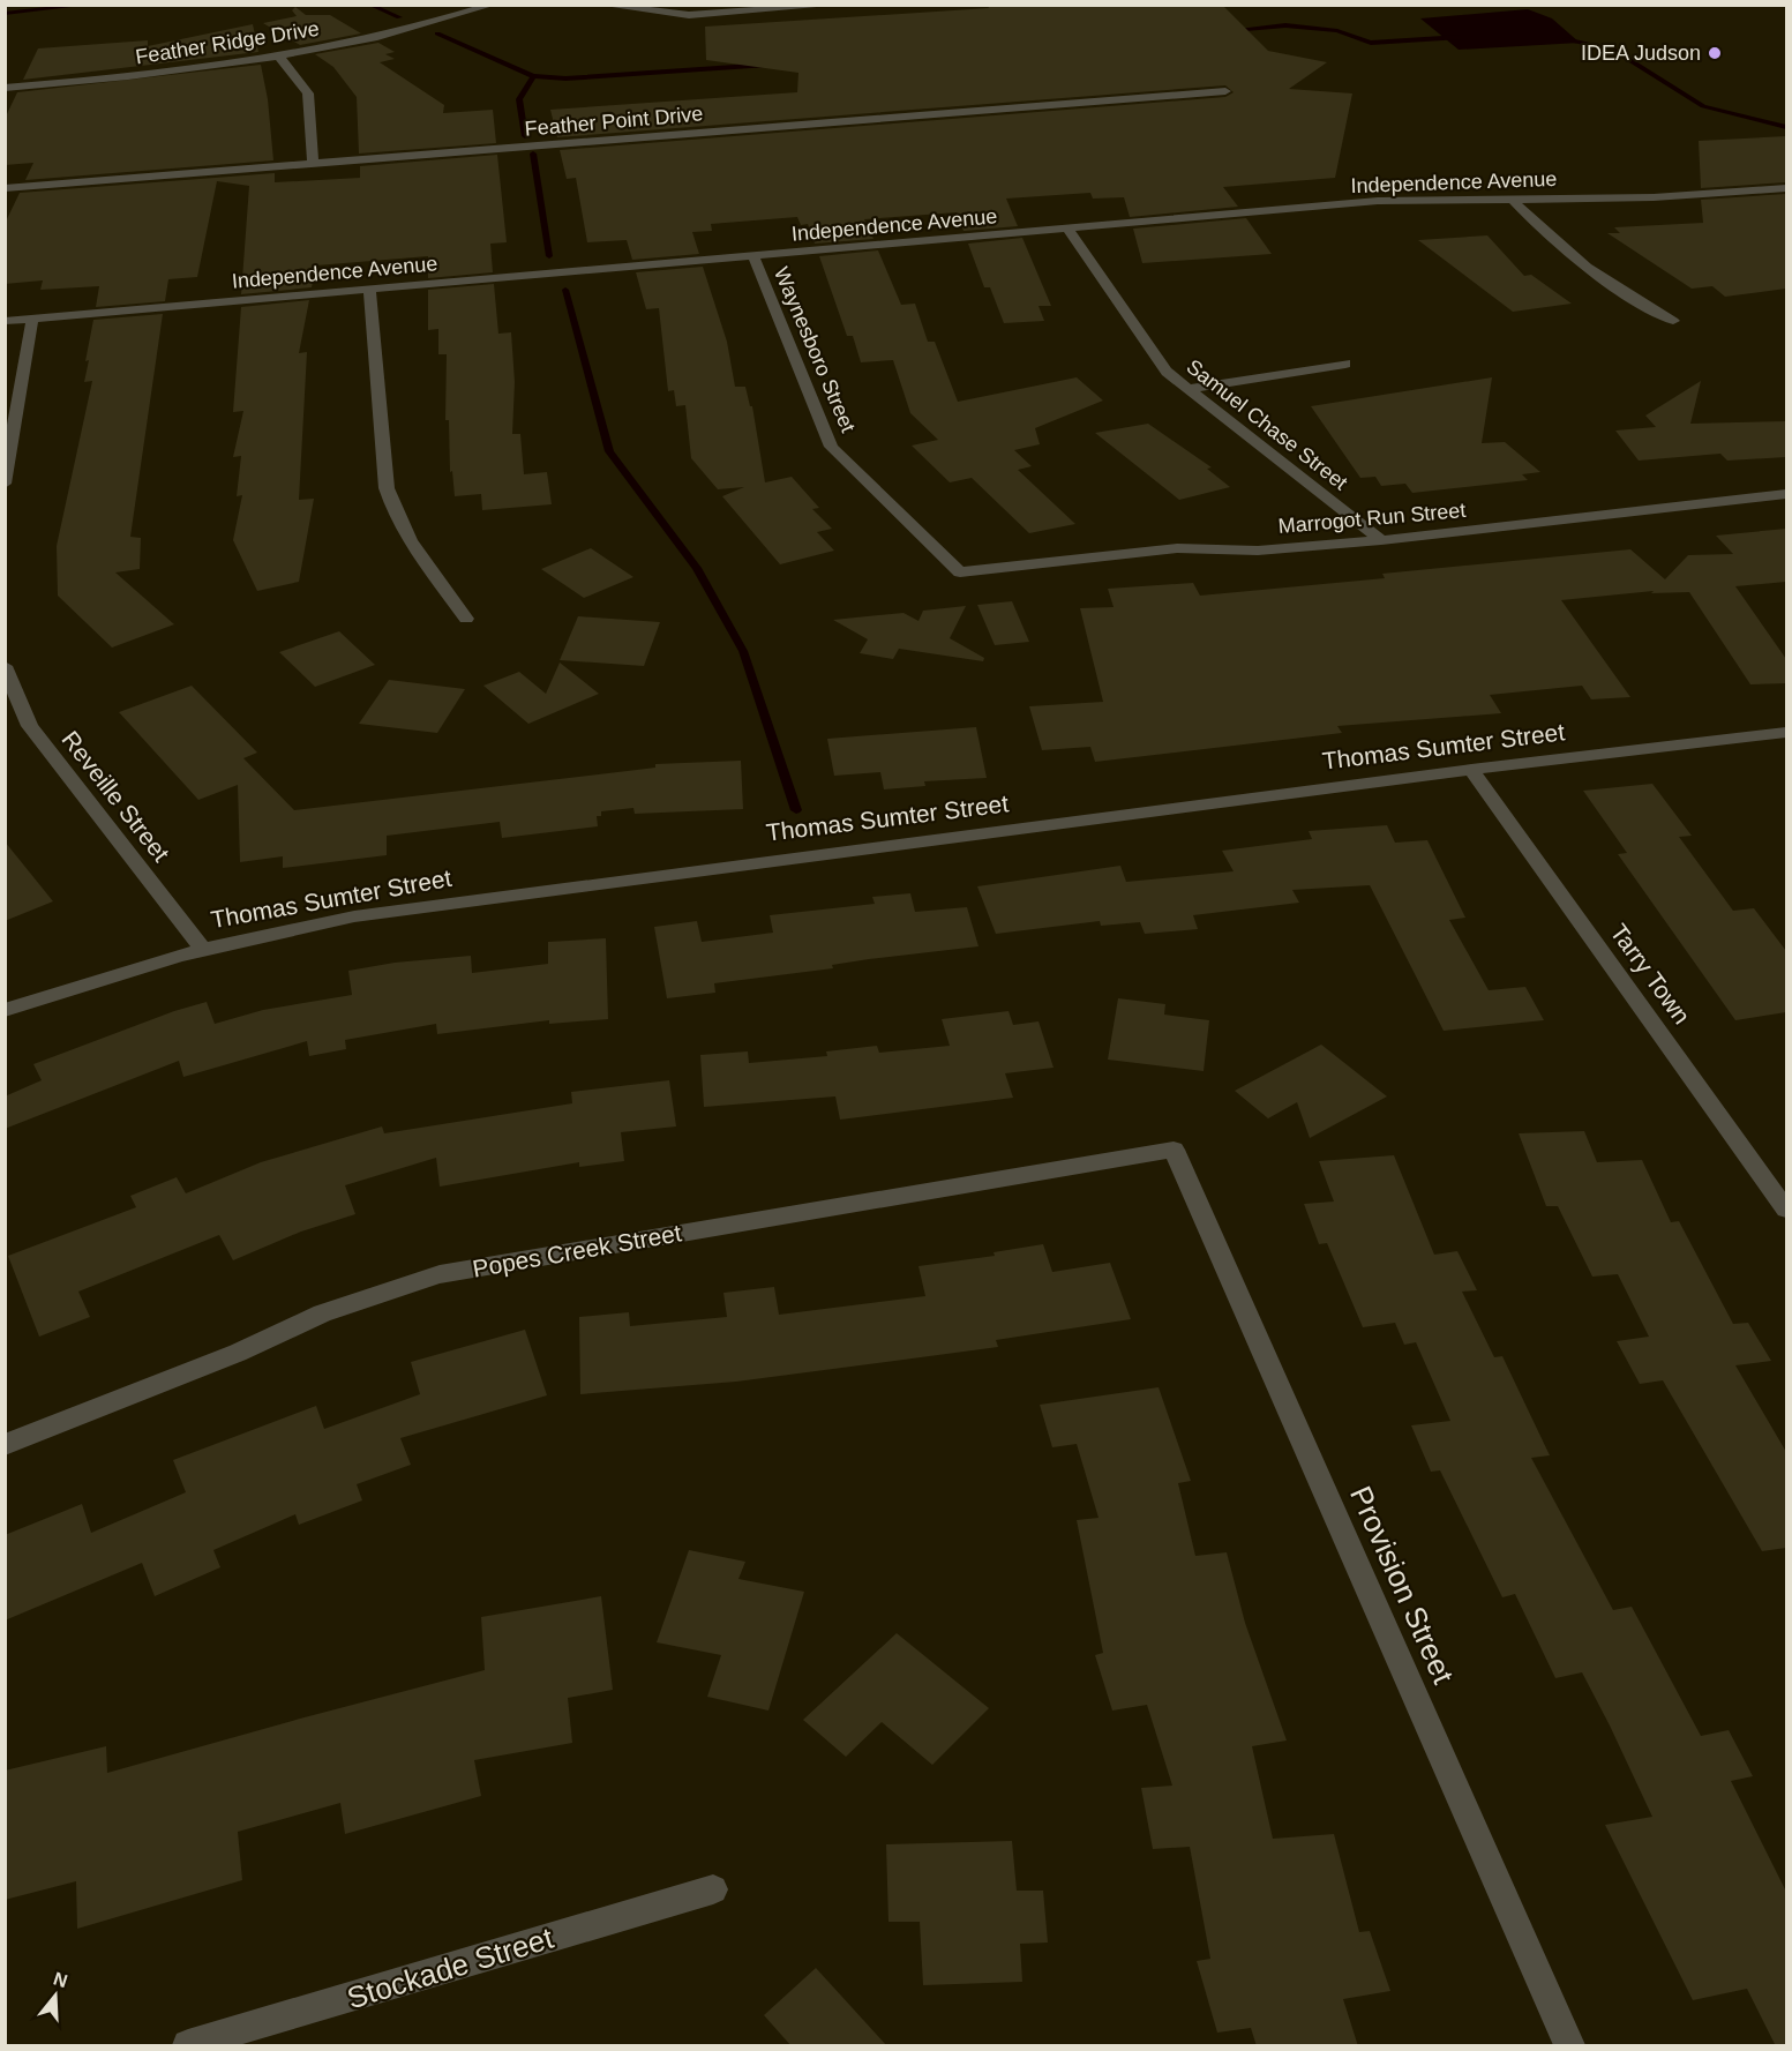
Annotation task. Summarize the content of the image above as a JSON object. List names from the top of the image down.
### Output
{
  "streets": {
    "street": [
      "Feather Ridge Drive",
      "Feather Point Drive",
      "Independence Avenue",
      "Waynesboro Street",
      "Samuel Chase Street",
      "Marrogot Run Street",
      "Thomas Sumter Street",
      "Reveille Street",
      "Tarry Town",
      "Popes Creek Street",
      "Provision Street",
      "Stockade Street"
    ]
  },
  "crossings": [
    ["Independence Avenue", "Waynesboro Street"],
    ["Independence Avenue", "Samuel Chase Street"],
    ["Waynesboro Street", "Marrogot Run Street"],
    ["Samuel Chase Street", "Marrogot Run Street"],
    ["Thomas Sumter Street", "Reveille Street"],
    ["Thomas Sumter Street", "Tarry Town"],
    ["Popes Creek Street", "Provision Street"]
  ],
  "places": ["IDEA Judson"],
  "north": "top"
}
